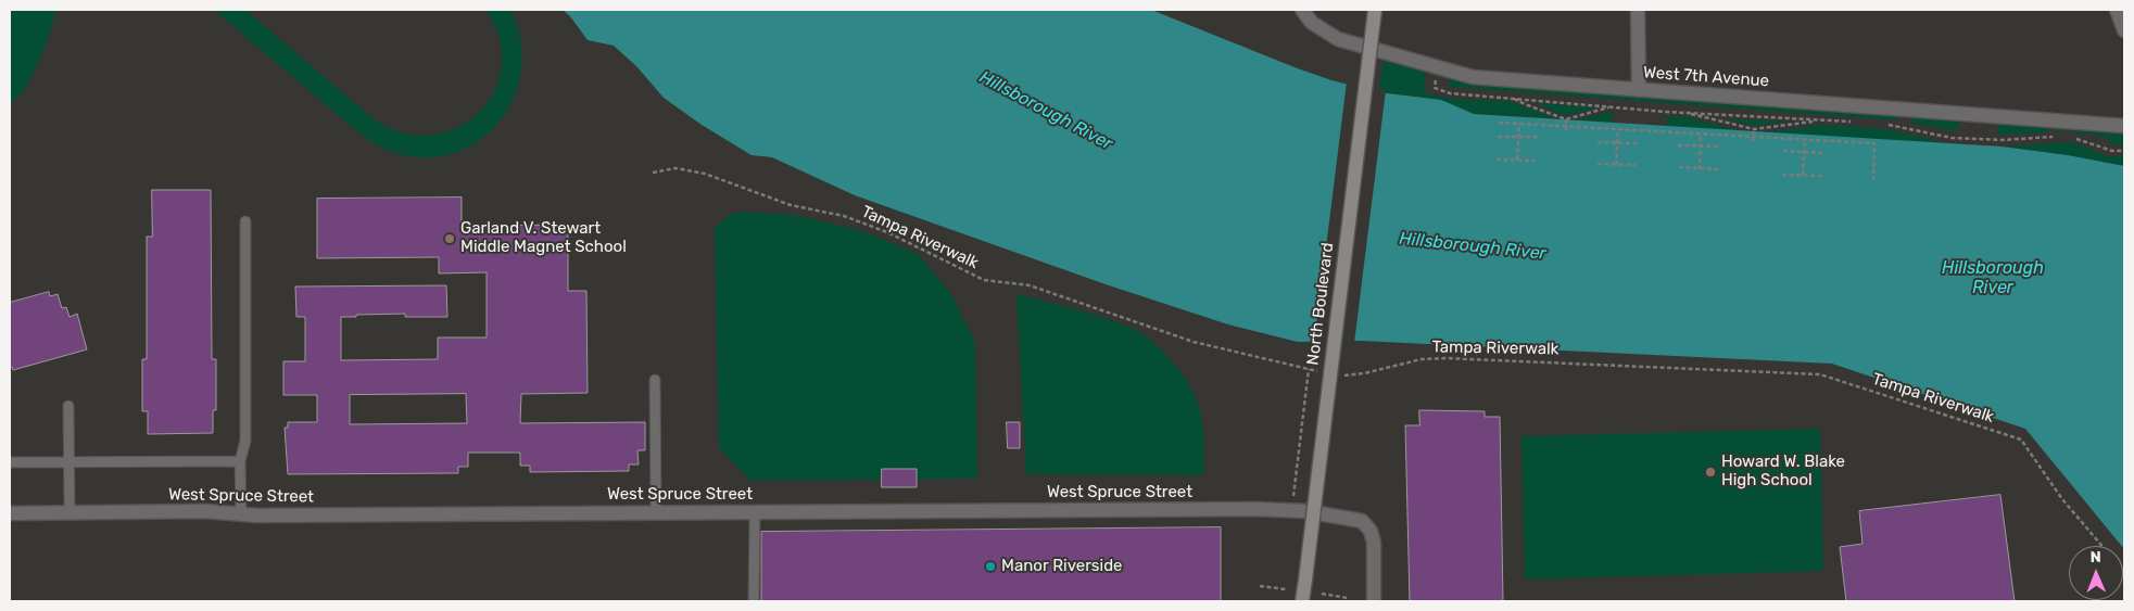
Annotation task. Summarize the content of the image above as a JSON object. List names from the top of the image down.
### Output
{
  "streets": {
    "street": ["West 7th Avenue", "North Boulevard", "West Spruce Street"],
    "path": ["Tampa Riverwalk"]
  },
  "water": ["Hillsborough River"],
  "places": ["Garland V. Stewart Middle Magnet School", "Howard W. Blake High School", "Manor Riverside"],
  "north": "top"
}
